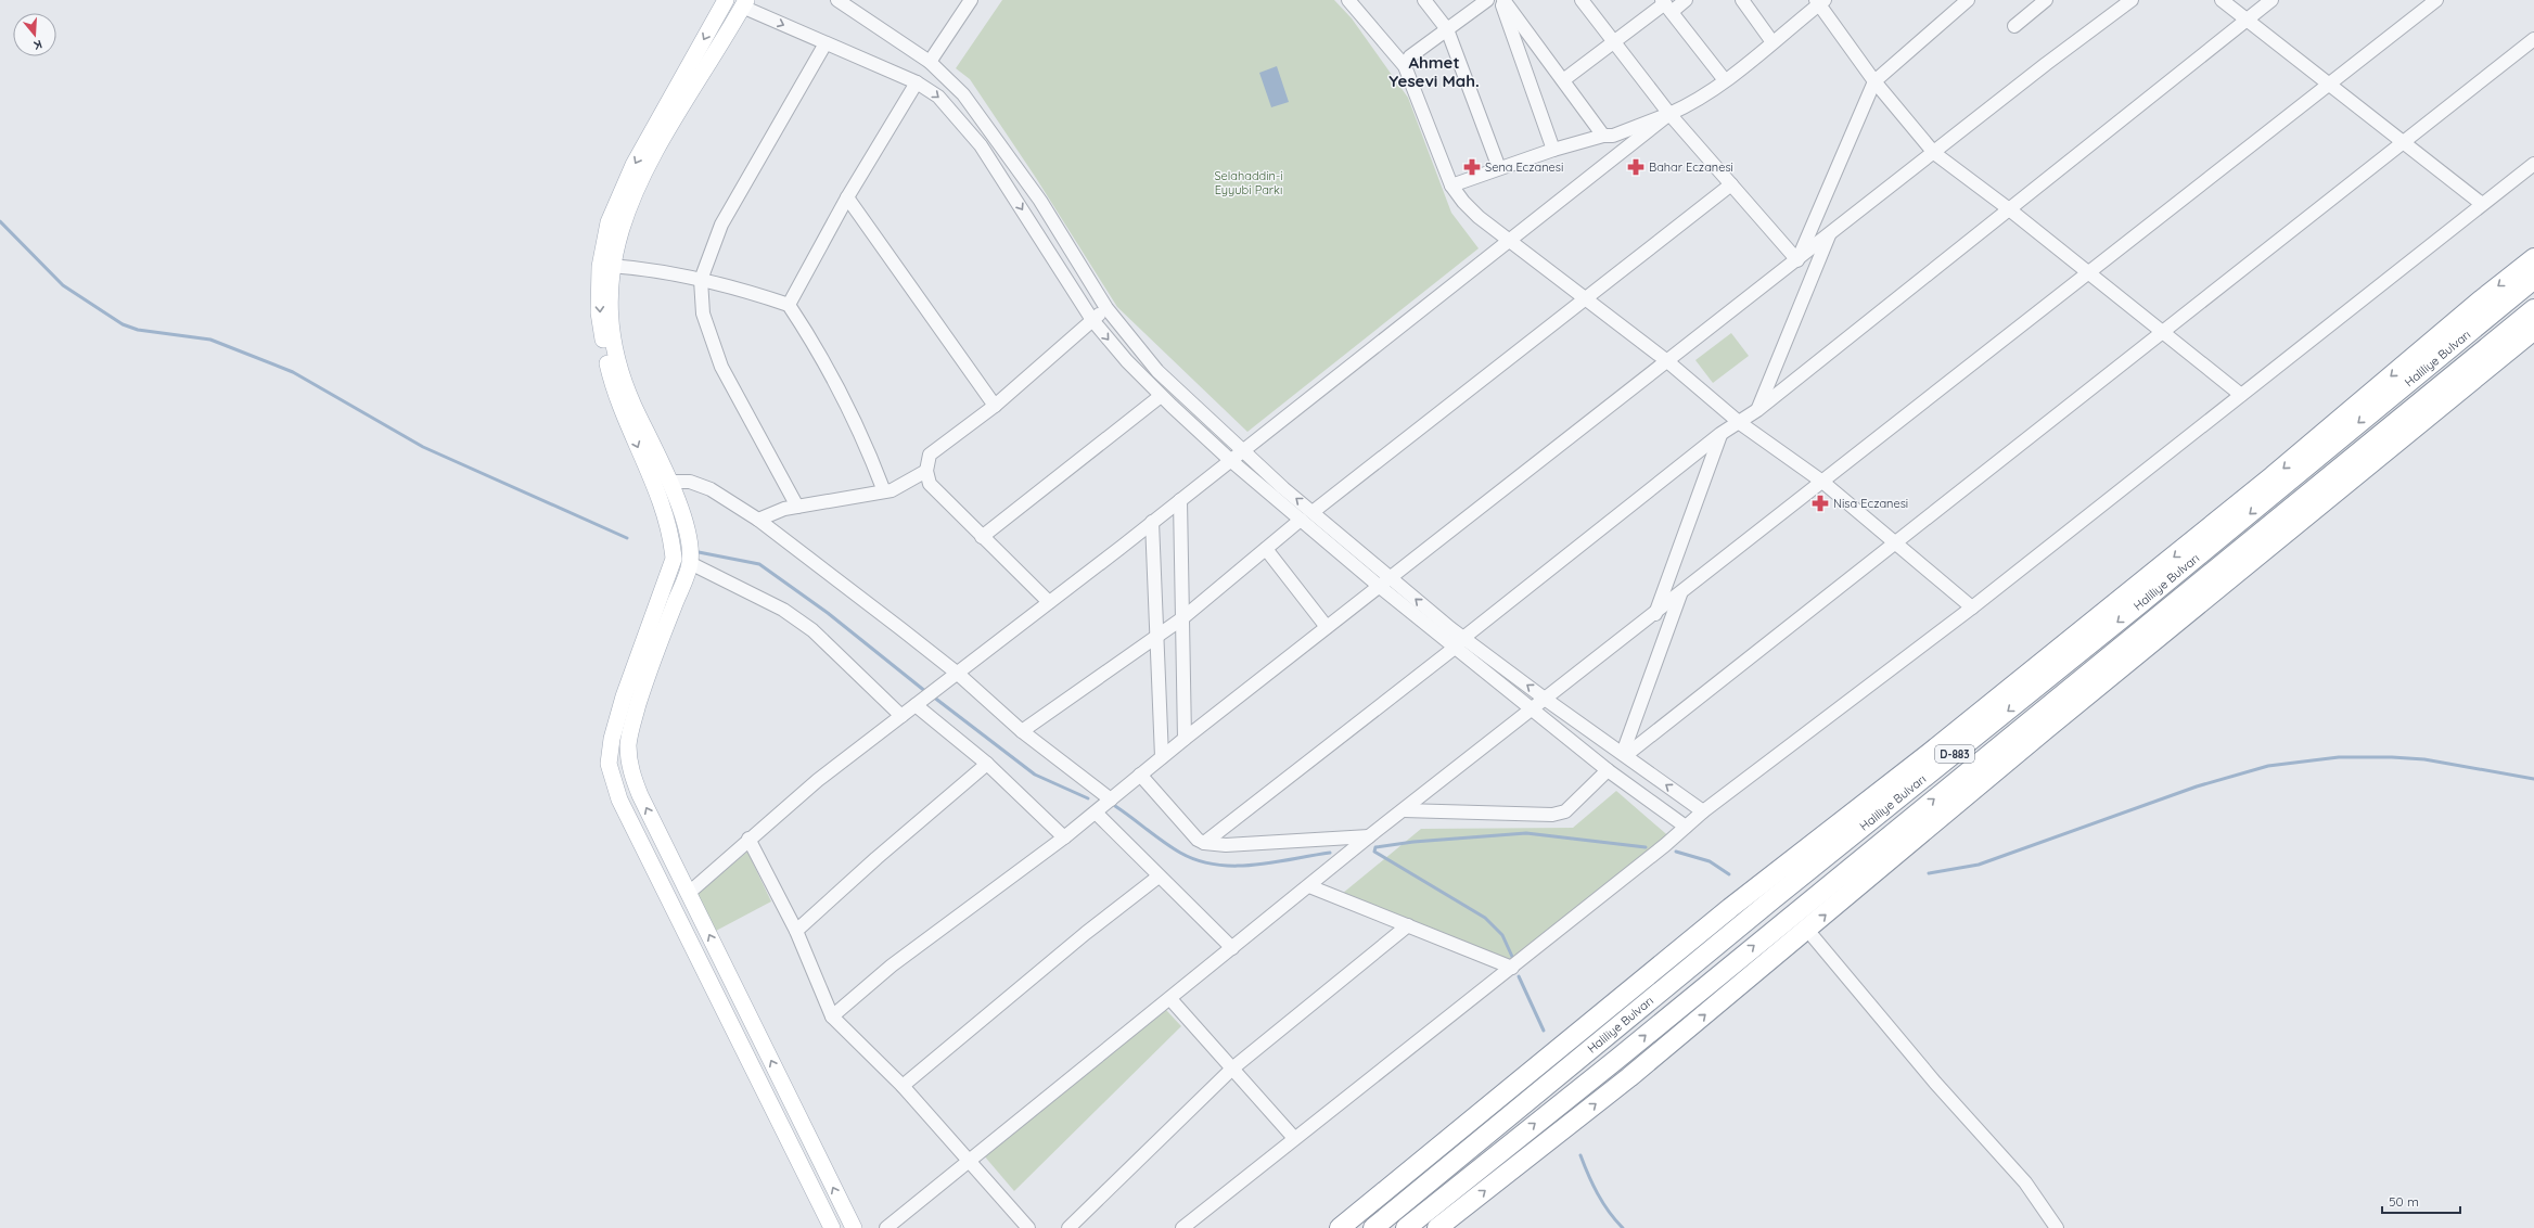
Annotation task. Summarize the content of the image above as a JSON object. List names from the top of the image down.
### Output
{
  "streets": {
    "highway": ["Haliliye Bulvarı", "D-883"]
  },
  "districts": ["Ahmet Yesevi Mah."],
  "parks": ["Selahaddin-i Eyyubi Parkı"],
  "places": {
    "pharmacy": ["Sena Eczanesi", "Bahar Eczanesi", "Nisa Eczanesi"]
  },
  "scale_bar": "50 m",
  "north": "bottom"
}
